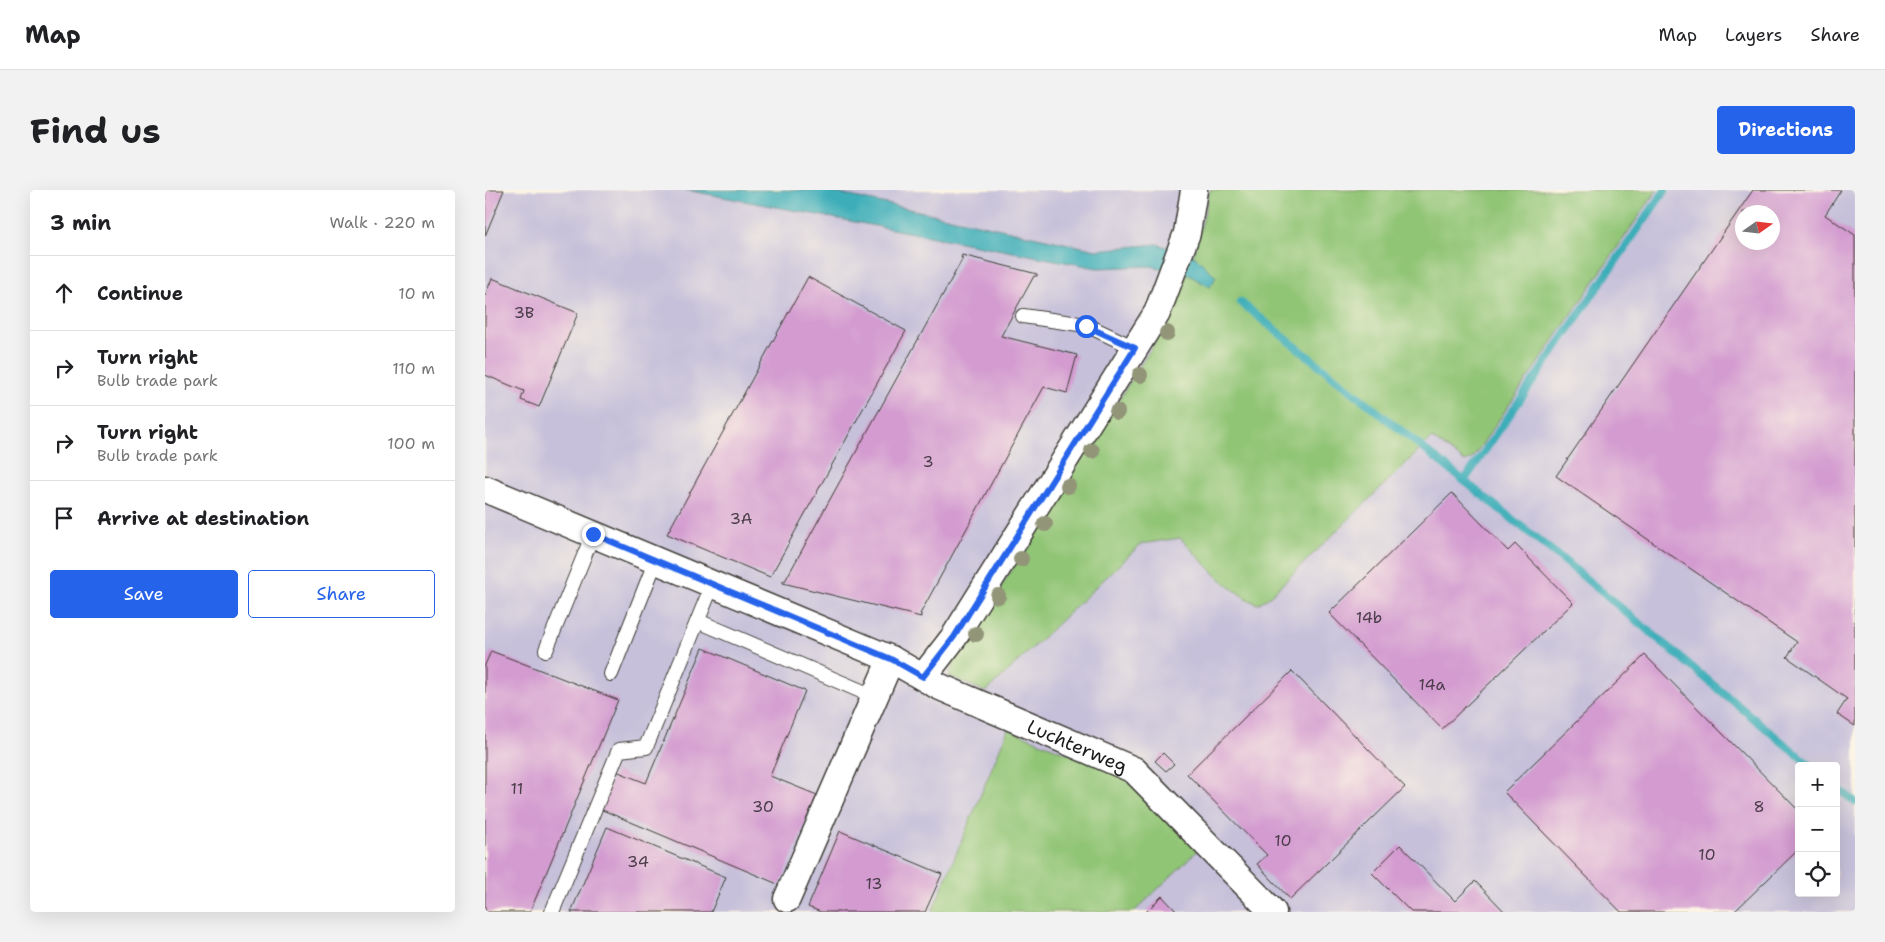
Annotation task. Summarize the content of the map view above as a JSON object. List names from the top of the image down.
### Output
{
  "streets": {
    "street": ["Luchterweg"]
  },
  "house_numbers": [
    "3B",
    "3",
    "3A",
    "14b",
    "14a",
    "11",
    "30",
    "8",
    "10",
    "10",
    "34",
    "13"
  ],
  "north": "right",
  "page": {
    "header": "Map",
    "nav": ["Map", "Layers", "Share"],
    "buttons": [
      "Directions",
      ["Save", "Share"]
    ],
    "title": "Find us",
    "heading": ["3 min", "Walk · 220 m"],
    "list": [
      ["Continue", "10 m"],
      ["Turn right", "Bulb trade park", "110 m"],
      ["Turn right", "Bulb trade park", "100 m"],
      "Arrive at destination"
    ],
    "map_buttons": ["+", "−"]
  }
}
